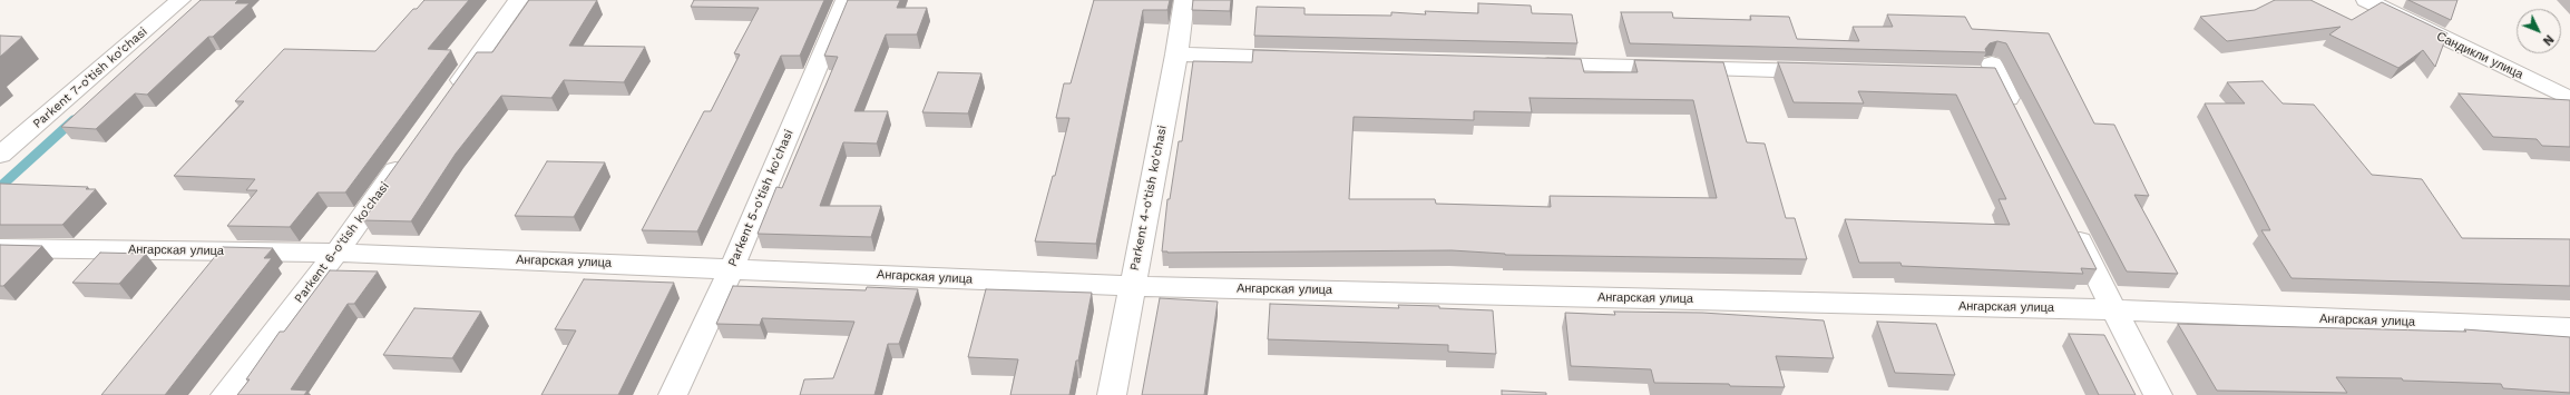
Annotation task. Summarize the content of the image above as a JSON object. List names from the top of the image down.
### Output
{
  "streets": {
    "street": [
      "Сандикли улица",
      "Parkent 7-o'tish ko'chasi",
      "Parkent 5-o'tish ko'chasi",
      "Parkent 4-o'tish ko'chasi",
      "Parkent 6-o'tish ko'chasi",
      "Ангарская улица"
    ]
  },
  "crossings": [
    ["Parkent 5-o'tish ko'chasi", "Ангарская улица"],
    ["Parkent 4-o'tish ko'chasi", "Ангарская улица"],
    ["Parkent 6-o'tish ko'chasi", "Ангарская улица"]
  ],
  "north": "bottom right"
}
